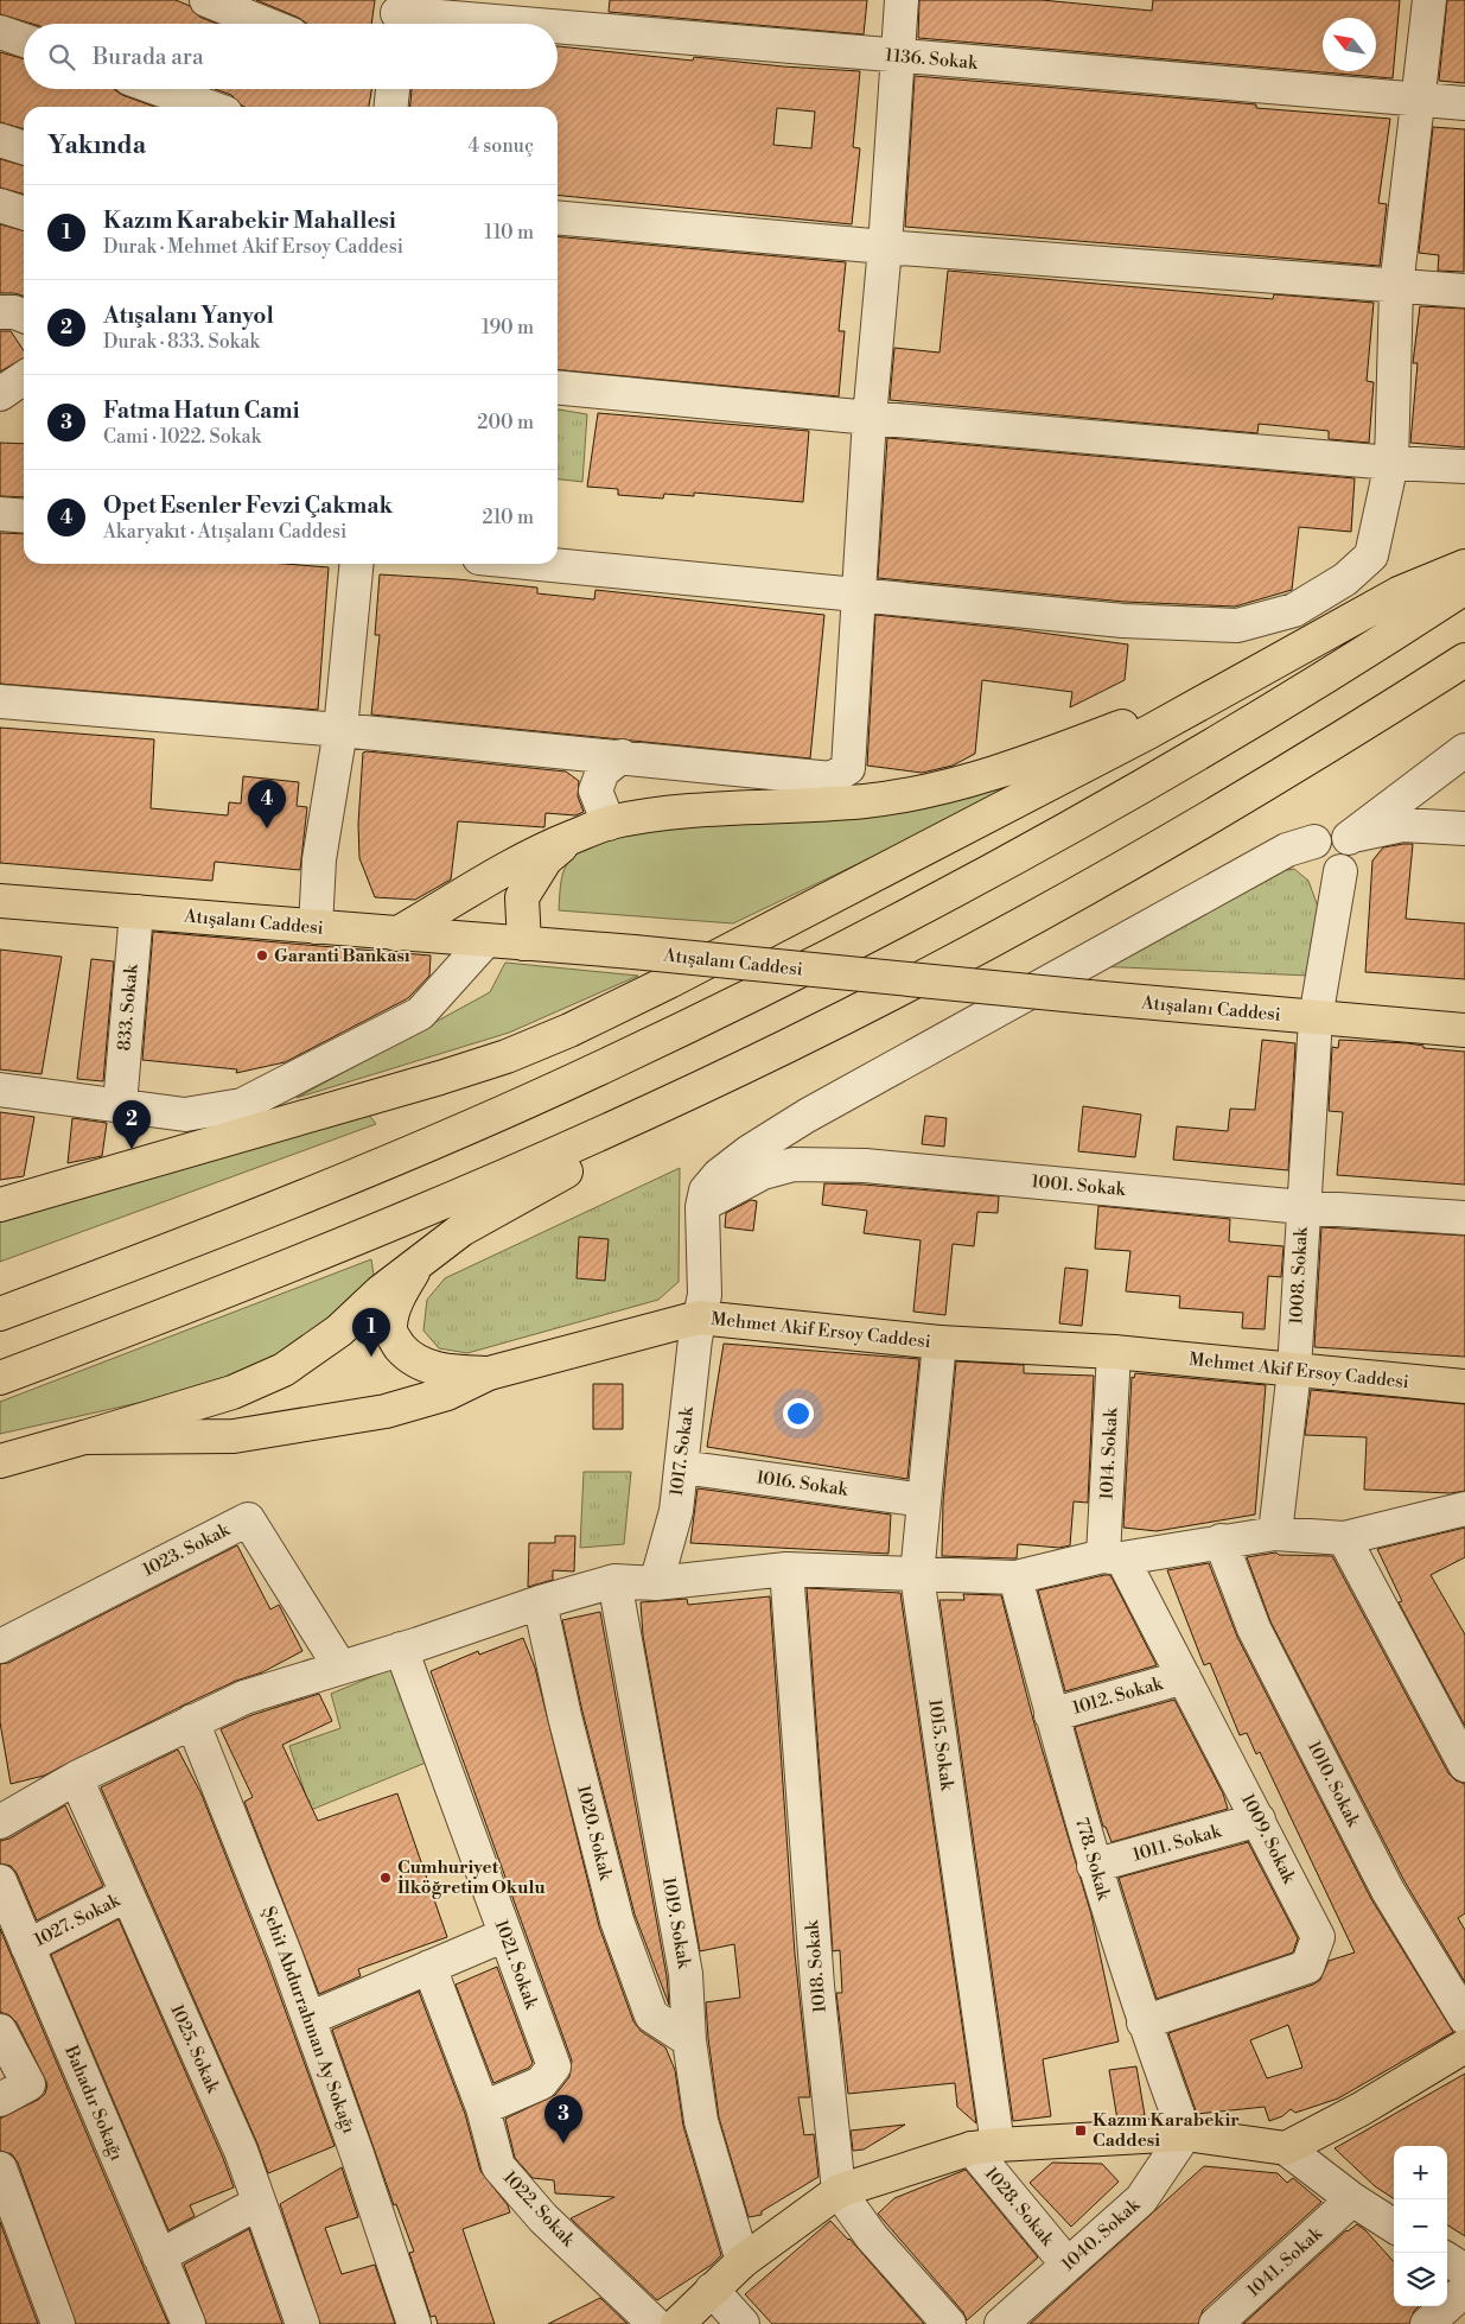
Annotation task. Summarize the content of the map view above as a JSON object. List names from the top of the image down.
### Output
{
  "streets": {
    "main road": ["Atışalanı Caddesi", "Mehmet Akif Ersoy Caddesi"],
    "street": [
      "1136. Sokak",
      "833. Sokak",
      "1001. Sokak",
      "1008. Sokak",
      "1017. Sokak",
      "1014. Sokak",
      "1016. Sokak",
      "1023. Sokak",
      "1012. Sokak",
      "1015. Sokak",
      "1010. Sokak",
      "1020. Sokak",
      "1009. Sokak",
      "1011. Sokak",
      "778. Sokak",
      "1027. Sokak",
      "1019. Sokak",
      "1021. Sokak",
      "1018. Sokak",
      "Şehit Abdurrahman Ay Sokağı",
      "1025. Sokak",
      "Bahadır Sokağı",
      "1028. Sokak",
      "1022. Sokak",
      "1040. Sokak",
      "1041. Sokak"
    ]
  },
  "crossings": [
    ["Atışalanı Caddesi", "833. Sokak"],
    ["Atışalanı Caddesi", "1008. Sokak"],
    ["1001. Sokak", "1008. Sokak"],
    ["1001. Sokak", "1017. Sokak"],
    ["1008. Sokak", "Mehmet Akif Ersoy Caddesi"],
    ["Mehmet Akif Ersoy Caddesi", "1017. Sokak"],
    ["Mehmet Akif Ersoy Caddesi", "1014. Sokak"],
    ["Mehmet Akif Ersoy Caddesi", "1015. Sokak"],
    ["1017. Sokak", "1016. Sokak"],
    ["1014. Sokak", "1009. Sokak"],
    ["1016. Sokak", "1015. Sokak"],
    ["1012. Sokak", "1009. Sokak"],
    ["1012. Sokak", "778. Sokak"],
    ["1015. Sokak", "1028. Sokak"],
    ["1020. Sokak", "1019. Sokak"],
    ["1009. Sokak", "1011. Sokak"],
    ["1009. Sokak", "778. Sokak"],
    ["1011. Sokak", "778. Sokak"],
    ["778. Sokak", "1040. Sokak"],
    ["1027. Sokak", "1025. Sokak"],
    ["1027. Sokak", "Bahadır Sokağı"],
    ["1021. Sokak", "1022. Sokak"],
    ["1028. Sokak", "1040. Sokak"]
  ],
  "places": {
    "other": ["Garanti Bankası", "Cumhuriyet İlköğretim Okulu"],
    "transit": ["Kazım Karabekir Caddesi"]
  },
  "north": "top left",
  "page": {
    "search": "Burada ara",
    "heading": ["Yakında", "4 sonuç"],
    "list": [
      {
        "mark": "1",
        "name": "Kazım Karabekir Mahallesi",
        "note": "Durak · Mehmet Akif Ersoy Caddesi",
        "value": "110 m"
      },
      {
        "mark": "2",
        "name": "Atışalanı Yanyol",
        "note": "Durak · 833. Sokak",
        "value": "190 m"
      },
      {
        "mark": "3",
        "name": "Fatma Hatun Cami",
        "note": "Cami · 1022. Sokak",
        "value": "200 m"
      },
      {
        "mark": "4",
        "name": "Opet Esenler Fevzi Çakmak",
        "note": "Akaryakıt · Atışalanı Caddesi",
        "value": "210 m"
      }
    ],
    "pins": [
      "4",
      "2",
      "1",
      "3"
    ],
    "map_buttons": ["+", "−"]
  }
}
